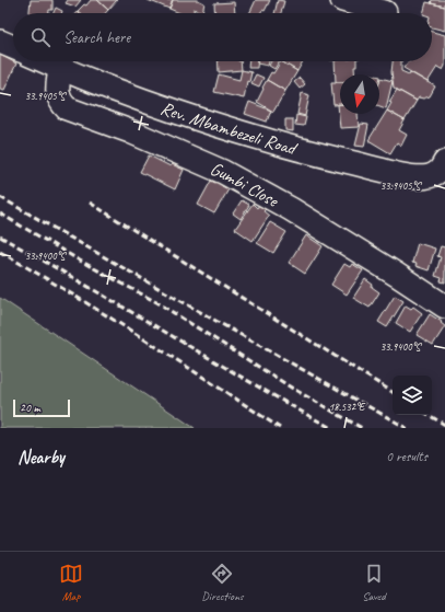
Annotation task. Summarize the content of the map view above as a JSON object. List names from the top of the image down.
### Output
{
  "streets": {
    "street": ["Rev. Mbambezeli Road", "Gumbi Close"]
  },
  "crossings": [
    ["Rev. Mbambezeli Road", "Gumbi Close"]
  ],
  "scale_bar": "20 m",
  "north": "bottom",
  "page": {
    "search": "Search here",
    "scale": "20 m",
    "heading": ["Nearby", "0 results"],
    "nav": ["Map", "Directions", "Saved"]
  },
  "coordinates": ["33.9405°S", "33.9400°S", "18.532°E"]
}
